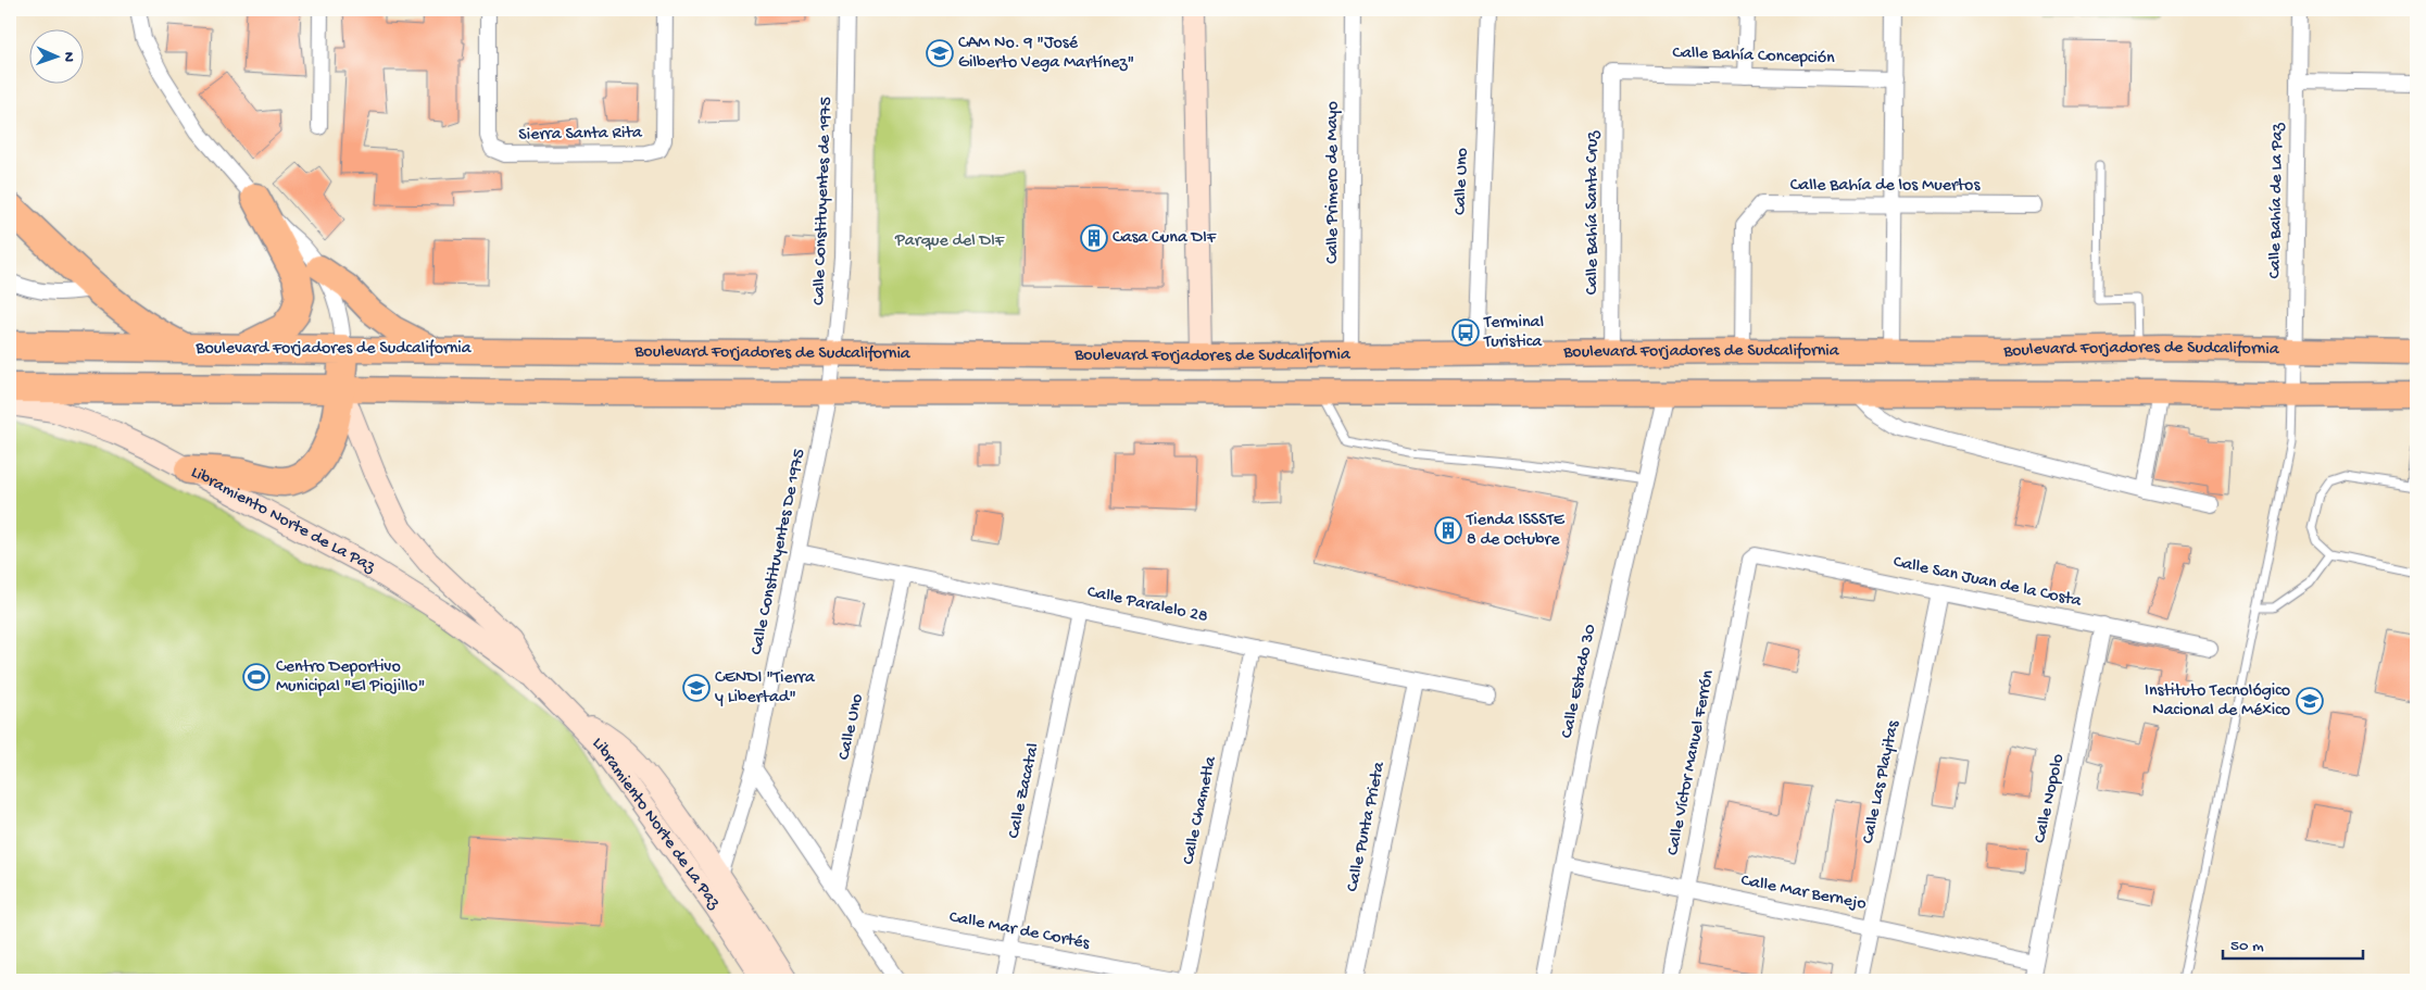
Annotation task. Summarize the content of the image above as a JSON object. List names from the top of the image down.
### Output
{
  "streets": {
    "highway": ["Boulevard Forjadores de Sudcalifornia"],
    "main road": ["Libramiento Norte de La Paz"],
    "street": [
      "Calle Bahía Concepción",
      "Sierra Santa Rita",
      "Calle Uno",
      "Calle Primero de Mayo",
      "Calle Bahía de los Muertos",
      "Calle Constituyentes de 1975",
      "Calle Bahía de La Paz",
      "Calle Bahía Santa Cruz",
      "Calle Constituyentes De 1975",
      "Calle San Juan de la Costa",
      "Calle Paralelo 28",
      "Calle Estado 30",
      "Calle Víctor Manuel Ferrón",
      "Calle Las Playitas",
      "Calle Zacatal",
      "Calle Nopolo",
      "Calle Chametla",
      "Calle Punta Prieta",
      "Calle Mar Bernejo",
      "Calle Mar de Cortés"
    ]
  },
  "crossings": [
    ["Calle Bahía Concepción", "Calle Bahía Santa Cruz"],
    ["Calle Uno", "Boulevard Forjadores de Sudcalifornia"],
    ["Calle Uno", "Calle Paralelo 28"],
    ["Calle Primero de Mayo", "Boulevard Forjadores de Sudcalifornia"],
    ["Calle Bahía de los Muertos", "Boulevard Forjadores de Sudcalifornia"],
    ["Calle Constituyentes de 1975", "Boulevard Forjadores de Sudcalifornia"],
    ["Calle Constituyentes de 1975", "Calle Constituyentes De 1975"],
    ["Calle Bahía de La Paz", "Boulevard Forjadores de Sudcalifornia"],
    ["Calle Bahía Santa Cruz", "Boulevard Forjadores de Sudcalifornia"],
    ["Boulevard Forjadores de Sudcalifornia", "Libramiento Norte de La Paz"],
    ["Boulevard Forjadores de Sudcalifornia", "Calle Constituyentes De 1975"],
    ["Boulevard Forjadores de Sudcalifornia", "Calle Estado 30"],
    ["Calle Constituyentes De 1975", "Calle Paralelo 28"],
    ["Calle San Juan de la Costa", "Calle Víctor Manuel Ferrón"],
    ["Calle San Juan de la Costa", "Calle Las Playitas"],
    ["Calle San Juan de la Costa", "Calle Nopolo"],
    ["Calle Paralelo 28", "Calle Zacatal"],
    ["Calle Paralelo 28", "Calle Chametla"],
    ["Calle Paralelo 28", "Calle Punta Prieta"],
    ["Calle Estado 30", "Calle Mar Bernejo"],
    ["Calle Víctor Manuel Ferrón", "Calle Mar Bernejo"],
    ["Calle Las Playitas", "Calle Mar Bernejo"],
    ["Calle Zacatal", "Calle Mar de Cortés"],
    ["Calle Nopolo", "Calle Mar Bernejo"]
  ],
  "parks": ["Parque del DIF"],
  "places": {
    "school or university": ["CAM No. 9 \"José Gilberto Vega Martínez\"", "CENDI \"Tierra y Libertad\"", "Instituto Tecnológico Nacional de México"],
    "building": ["Casa Cuna DIF", "Tienda ISSSTE 8 de Octubre"],
    "bus stop": ["Terminal Turistica"],
    "sports": ["Centro Deportivo Municipal \"El Piojillo\""]
  },
  "scale_bar": "50 m",
  "north": "right"
}
